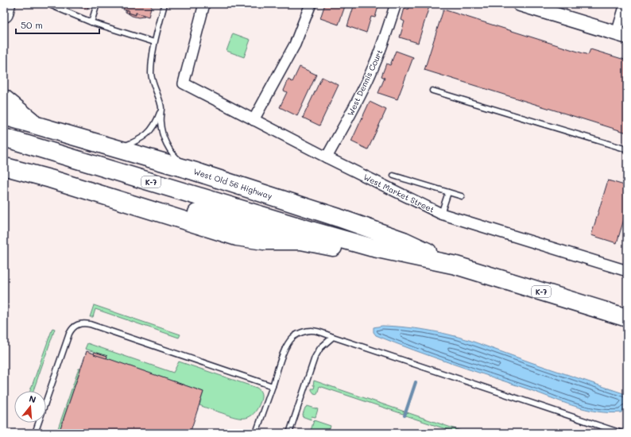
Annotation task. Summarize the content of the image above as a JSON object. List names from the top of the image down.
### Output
{
  "streets": {
    "highway": ["K-7", "West Old 56 Highway"],
    "street": ["West Dennis Court", "West Market Street"]
  },
  "crossings": [
    ["West Dennis Court", "West Market Street"],
    ["K-7", "West Old 56 Highway"]
  ],
  "scale_bar": "50 m",
  "north": "top"
}
